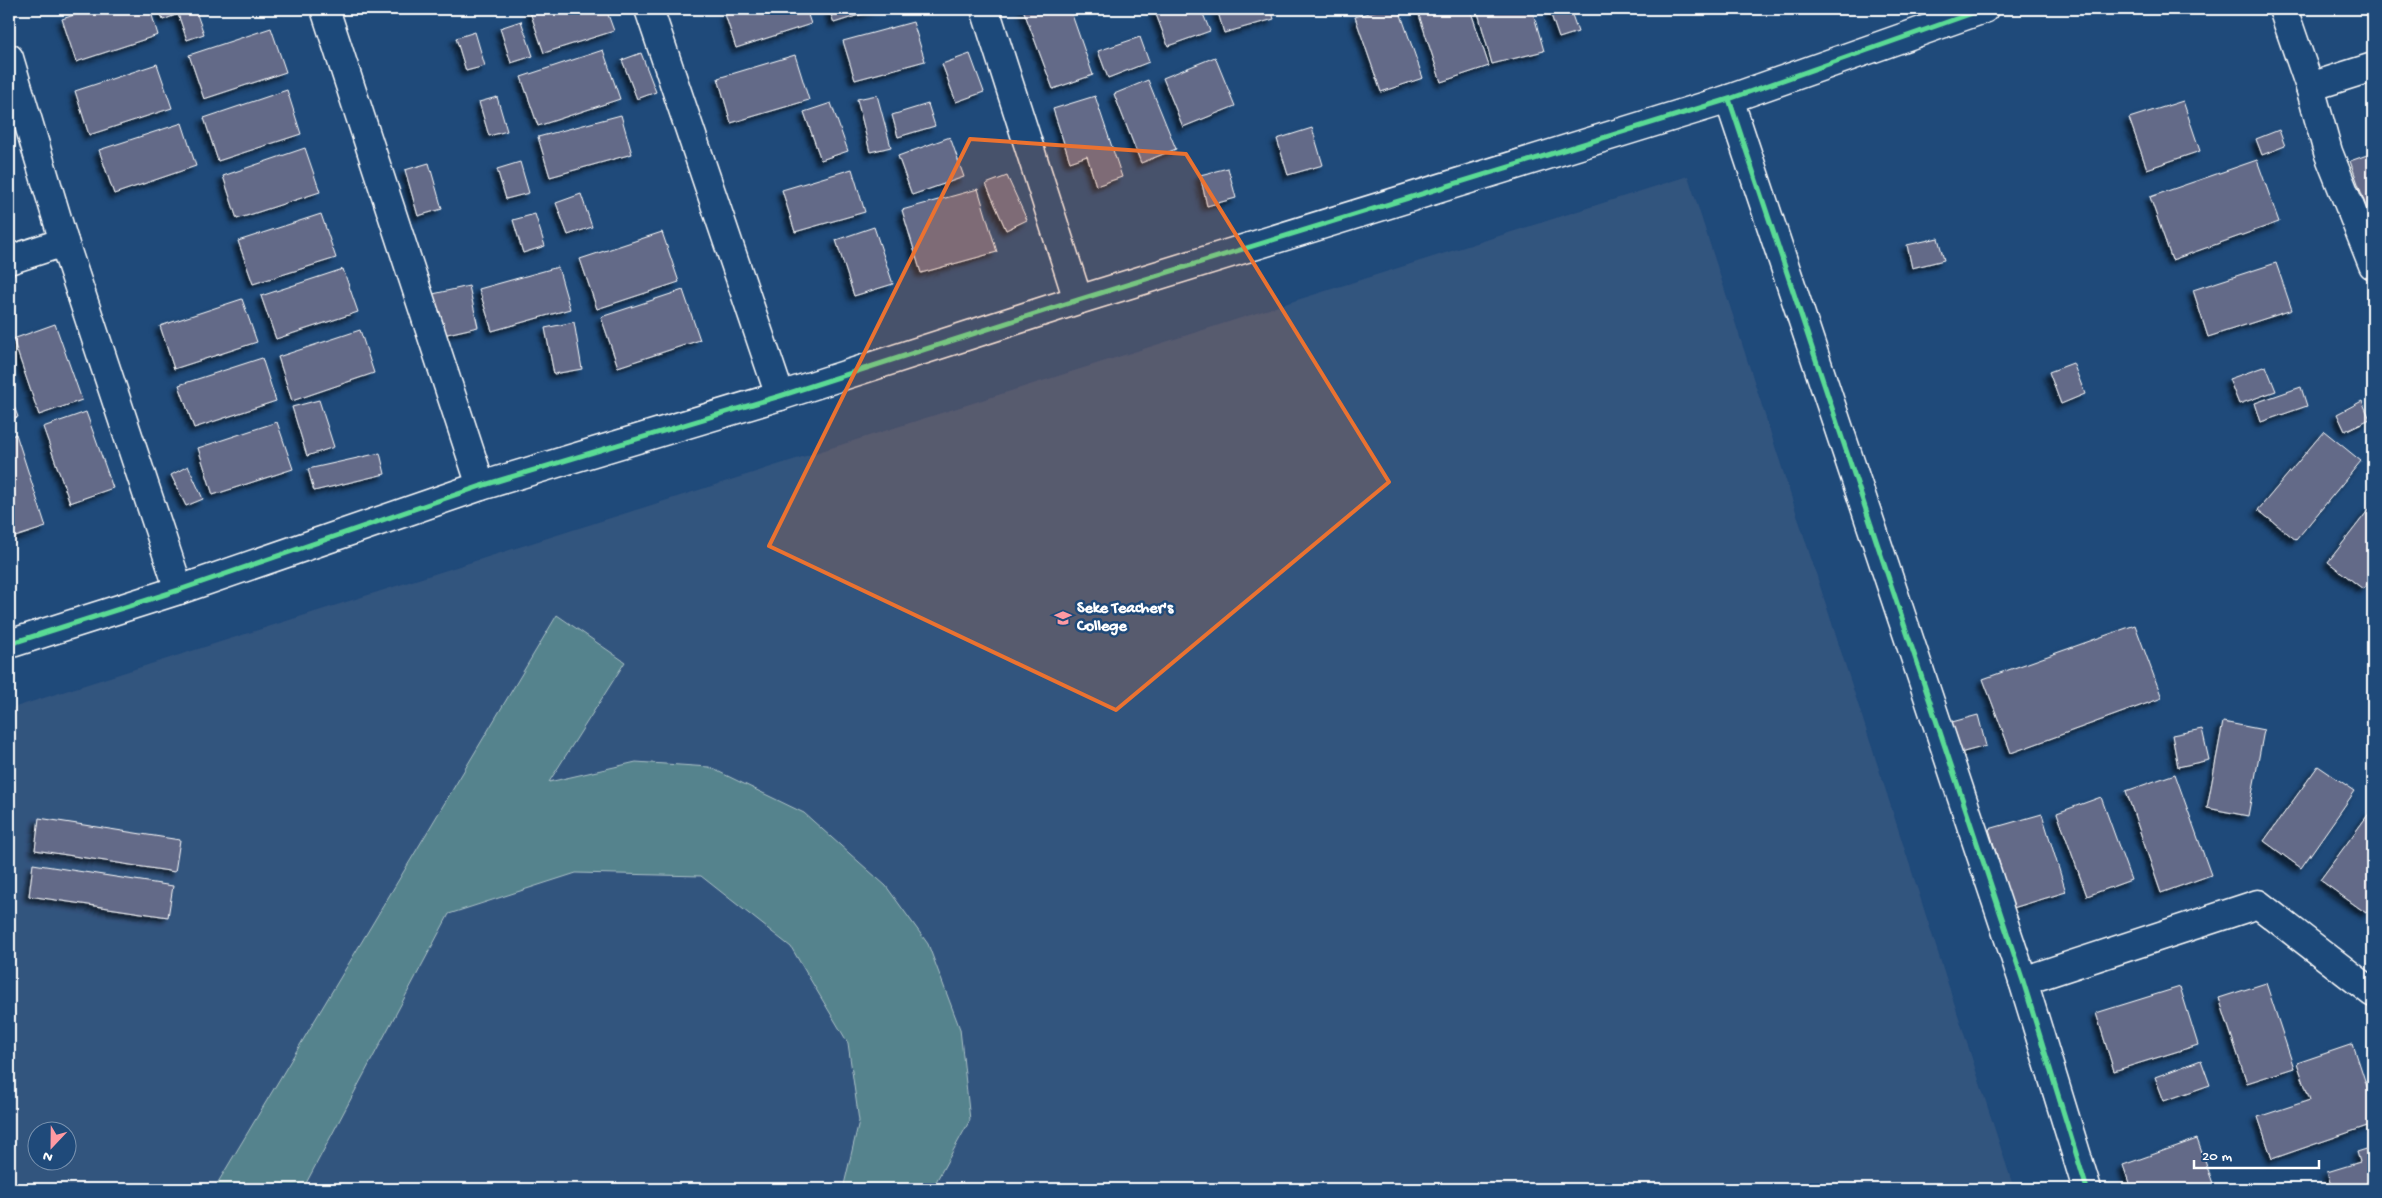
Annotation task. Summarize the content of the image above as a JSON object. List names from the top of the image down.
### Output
{
  "places": {
    "school or university": ["Seke Teacher's College"]
  },
  "scale_bar": "20 m",
  "north": "bottom"
}
